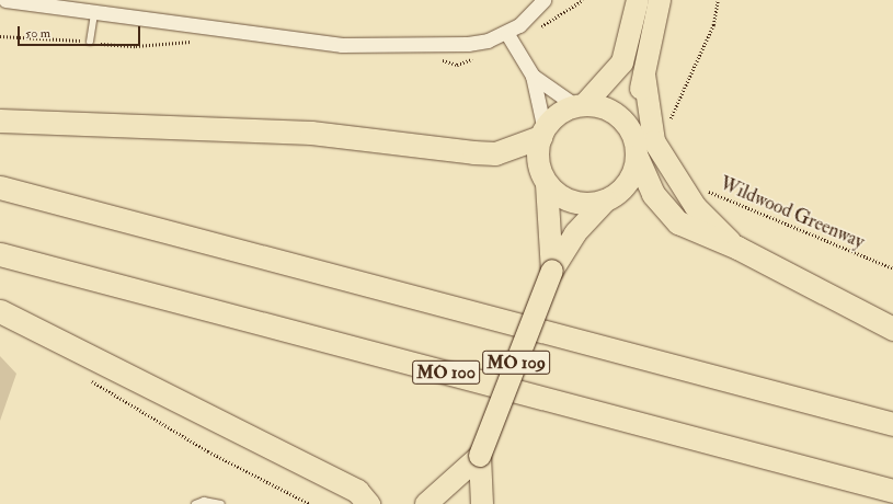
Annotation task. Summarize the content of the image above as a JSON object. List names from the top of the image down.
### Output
{
  "streets": {
    "highway": ["MO 100"],
    "main road": ["MO 109"],
    "path": ["Wildwood Greenway"]
  },
  "scale_bar": "50 m"
}
